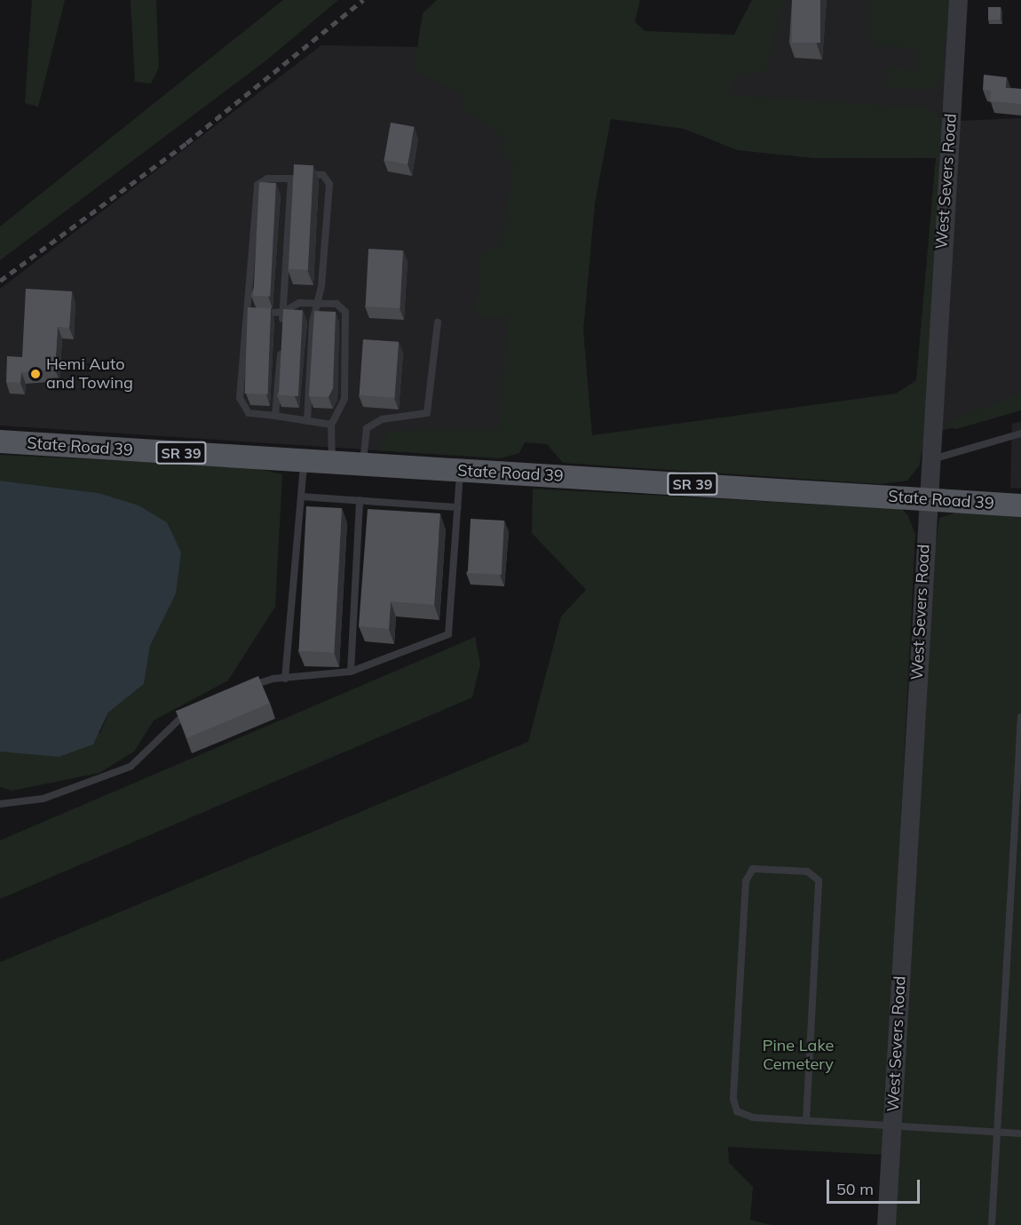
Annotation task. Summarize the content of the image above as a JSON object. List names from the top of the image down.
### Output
{
  "streets": {
    "main road": ["State Road 39", "SR 39"],
    "street": ["West Severs Road"]
  },
  "crossings": [
    ["West Severs Road", "State Road 39"]
  ],
  "parks": ["Pine Lake Cemetery"],
  "places": ["Hemi Auto and Towing"],
  "scale_bar": "50 m"
}
